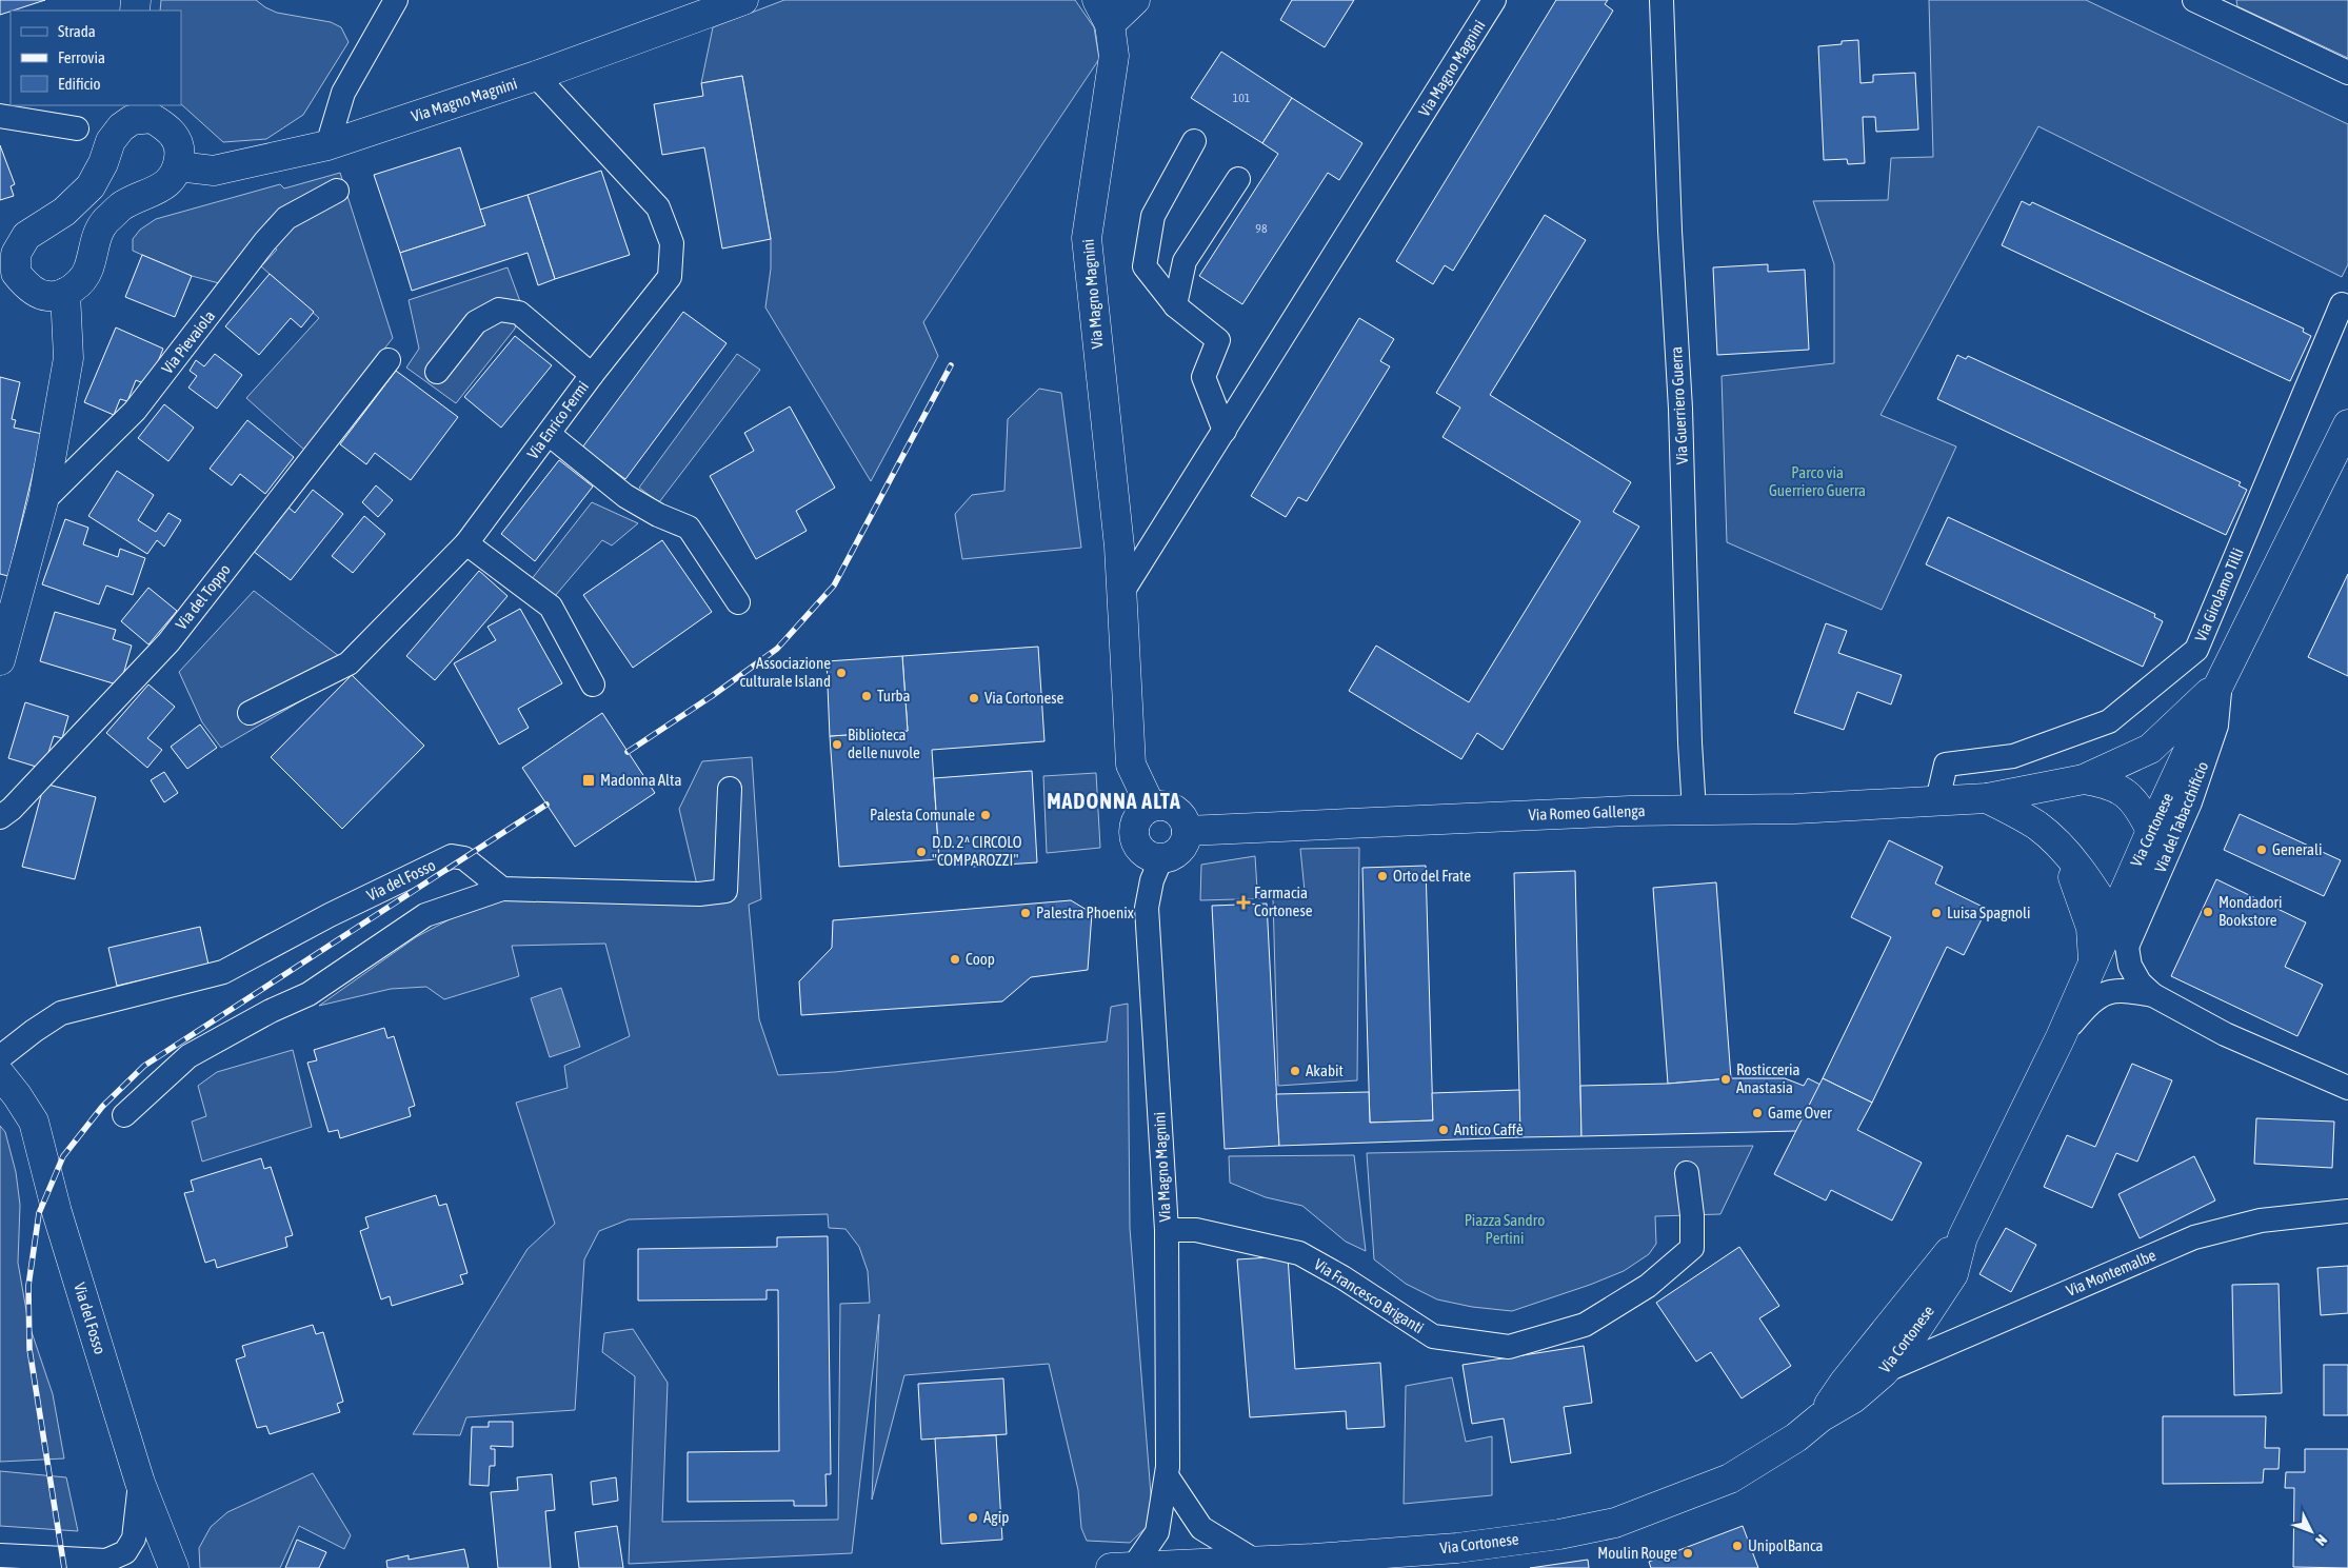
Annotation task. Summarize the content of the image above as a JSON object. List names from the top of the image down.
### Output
{
  "streets": {
    "street": [
      "Via Magno Magnini",
      "Via Pievaiola",
      "Via Guerriero Guerra",
      "Via Enrico Fermi",
      "Via Girolamo Tilli",
      "Via del Toppo",
      "Via Romeo Gallenga",
      "Via del Tabacchificio",
      "Via Cortonese",
      "Via del Fosso",
      "Via Montemalbe",
      "Via Francesco Briganti"
    ]
  },
  "crossings": [
    ["Via Magno Magnini", "Via Enrico Fermi"],
    ["Via Magno Magnini", "Via Romeo Gallenga"],
    ["Via Magno Magnini", "Via Cortonese"],
    ["Via Magno Magnini", "Via Francesco Briganti"],
    ["Via Guerriero Guerra", "Via Romeo Gallenga"],
    ["Via Girolamo Tilli", "Via Romeo Gallenga"],
    ["Via Romeo Gallenga", "Via del Tabacchificio"],
    ["Via Romeo Gallenga", "Via Cortonese"],
    ["Via del Tabacchificio", "Via Cortonese"],
    ["Via Cortonese", "Via Montemalbe"]
  ],
  "districts": ["MADONNA ALTA"],
  "parks": ["Parco via Guerriero Guerra", "Piazza Sandro Pertini"],
  "places": {
    "other": [
      "Associazione culturale Island",
      "Turba",
      "Via Cortonese",
      "Biblioteca delle nuvole",
      "Palesta Comunale",
      "Generali",
      "D.D. 2^ CIRCOLO \"COMPAROZZI\"",
      "Orto del Frate",
      "Mondadori Bookstore",
      "Palestra Phoenix",
      "Luisa Spagnoli",
      "Coop",
      "Akabit",
      "Rosticceria Anastasia",
      "Game Over",
      "Antico Caffè",
      "Agip",
      "UnipolBanca",
      "Moulin Rouge"
    ],
    "transit": ["Madonna Alta"],
    "health": ["Farmacia Cortonese"]
  },
  "house_numbers": ["101", "98"],
  "legend": ["Strada", "Ferrovia", "Edificio"],
  "north": "bottom right"
}
